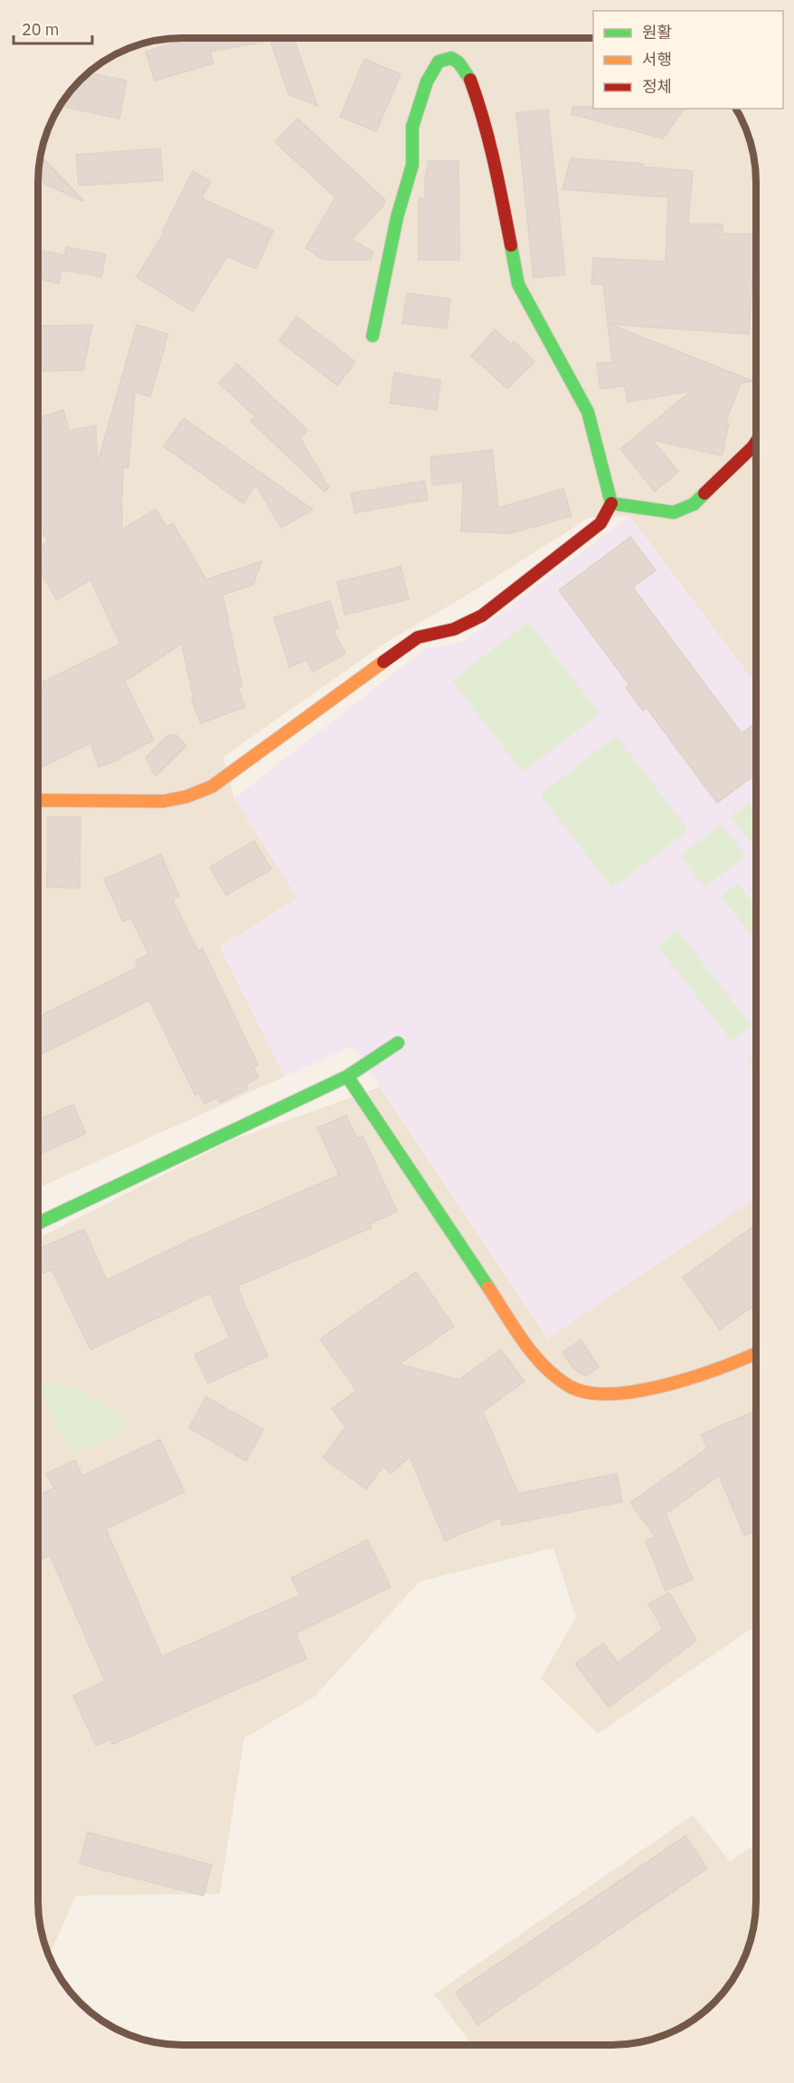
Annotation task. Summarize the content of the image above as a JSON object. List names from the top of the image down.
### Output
{
  "legend": ["원활", "서행", "정체"],
  "scale_bar": "20 m"
}
